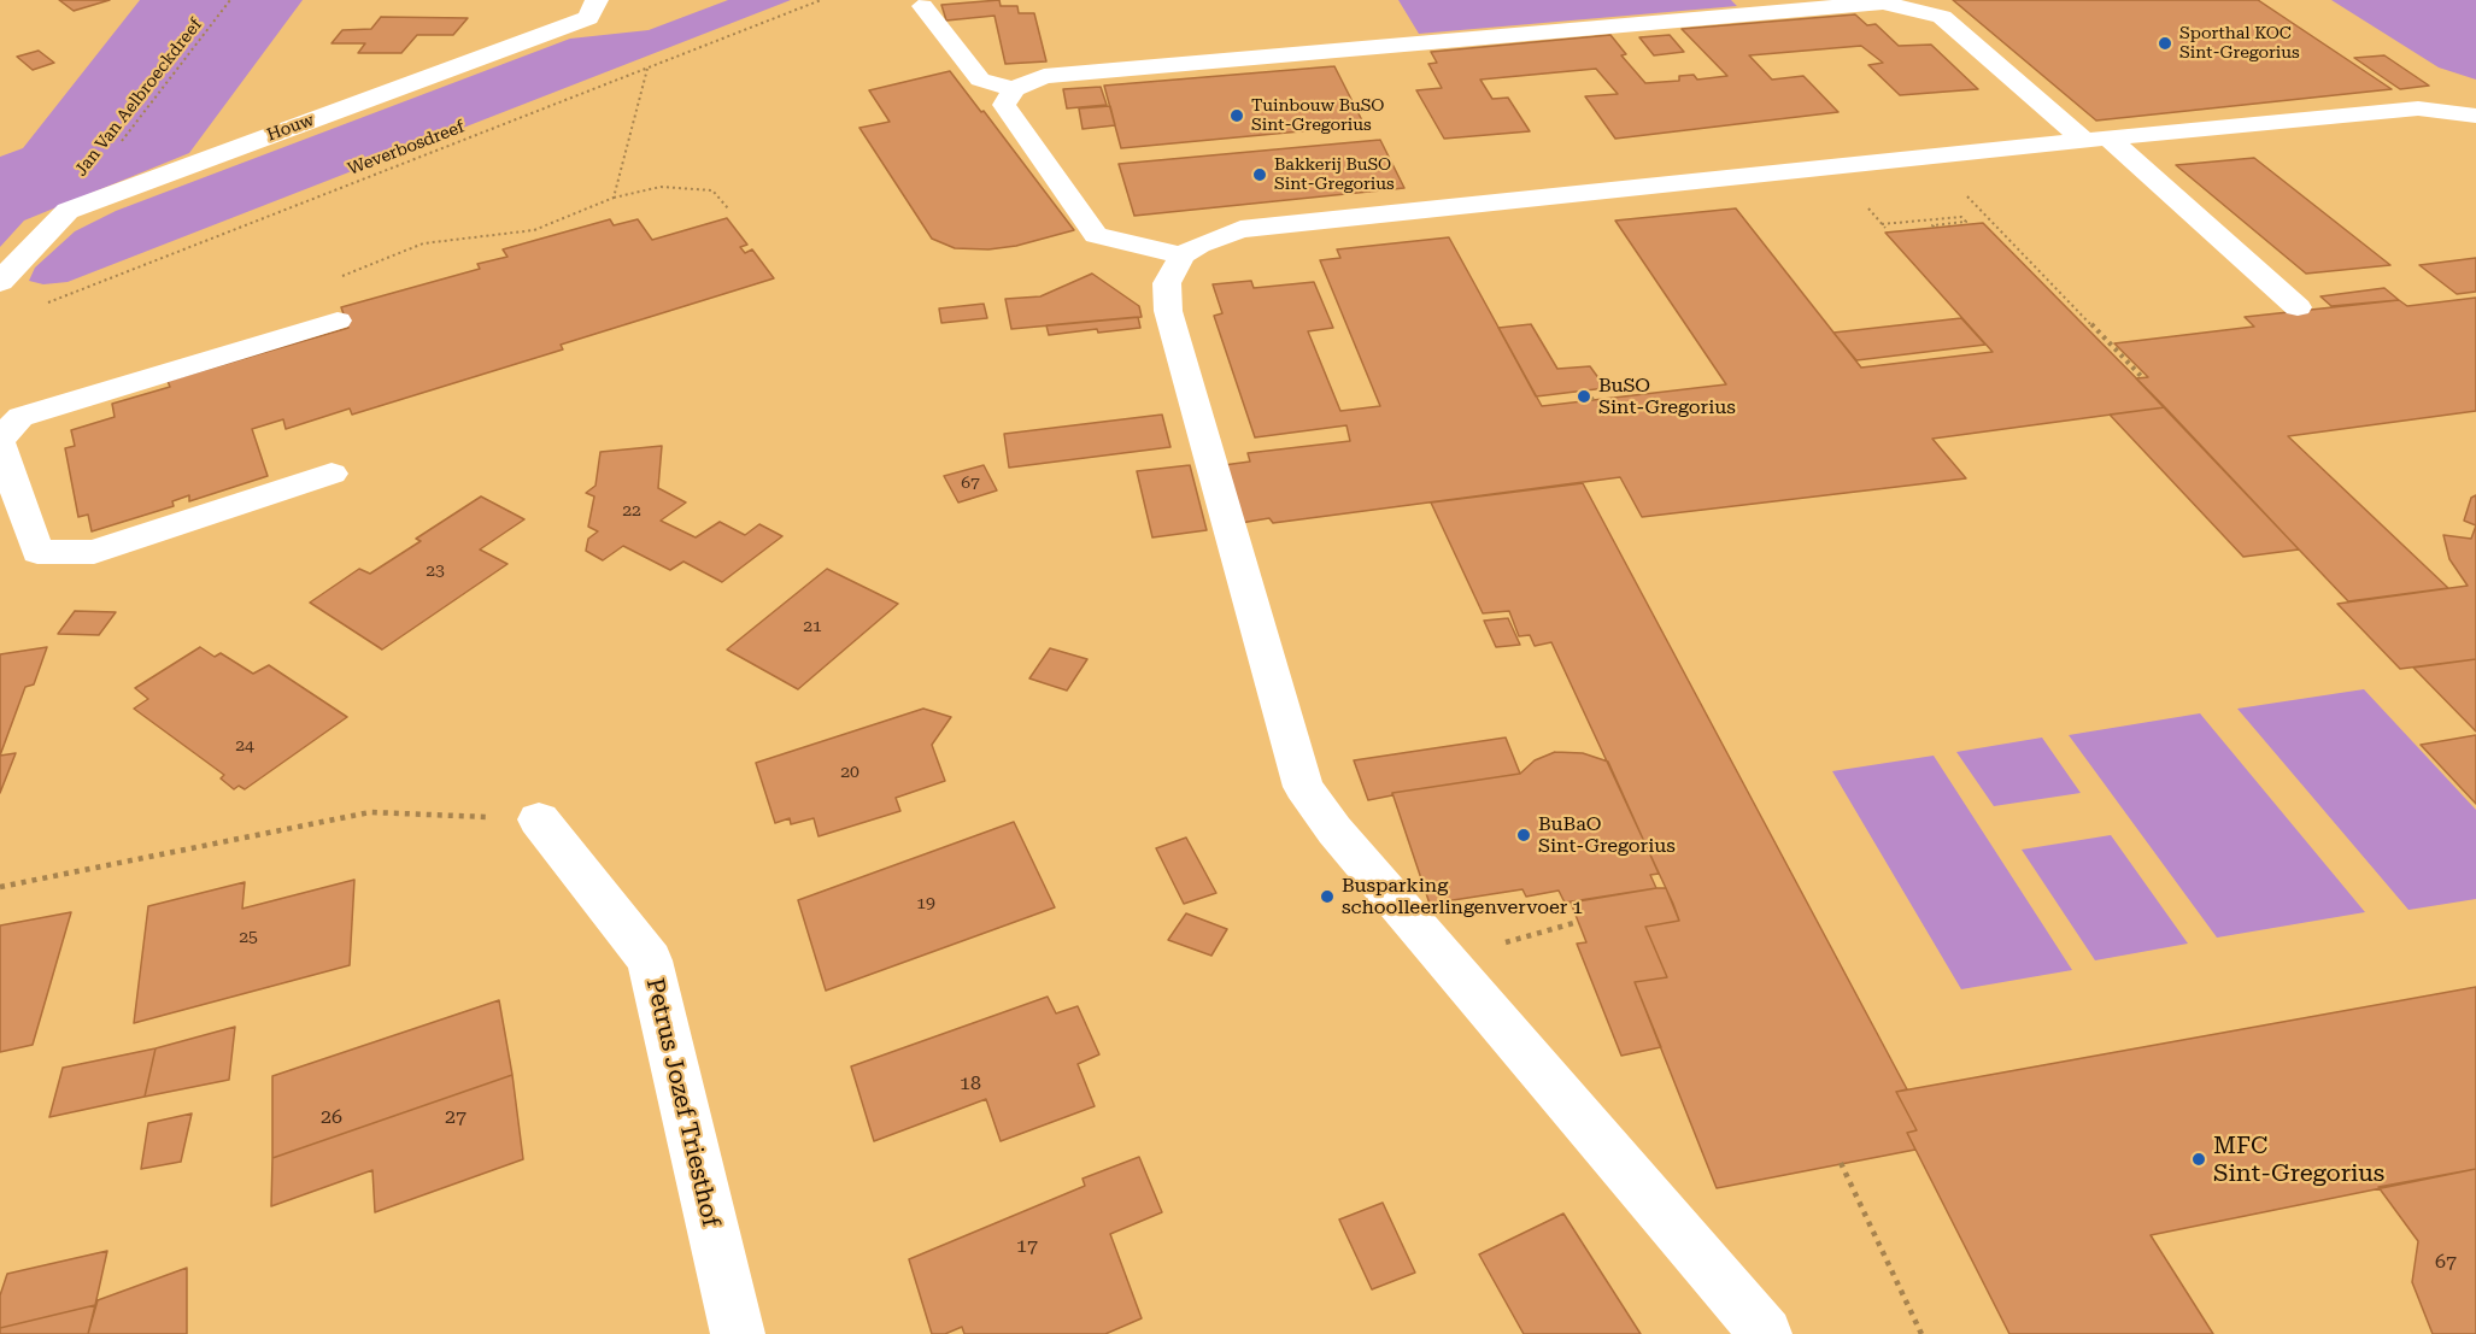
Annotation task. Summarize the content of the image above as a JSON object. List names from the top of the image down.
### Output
{
  "streets": {
    "street": ["Houw", "Petrus Jozef Triesthof"],
    "path": ["Jan Van Aelbroeckdreef", "Weverbosdreef"]
  },
  "crossings": [
    ["Jan Van Aelbroeckdreef", "Houw"]
  ],
  "places": [
    "Sporthal KOC Sint-Gregorius",
    "Tuinbouw BuSO Sint-Gregorius",
    "Bakkerij BuSO Sint-Gregorius",
    "BuSO Sint-Gregorius",
    "BuBaO Sint-Gregorius",
    "Busparking schoolleerlingenvervoer 1",
    "MFC Sint-Gregorius"
  ],
  "house_numbers": [
    "67",
    "22",
    "23",
    "21",
    "24",
    "20",
    "19",
    "25",
    "18",
    "26",
    "27",
    "17",
    "67"
  ]
}
